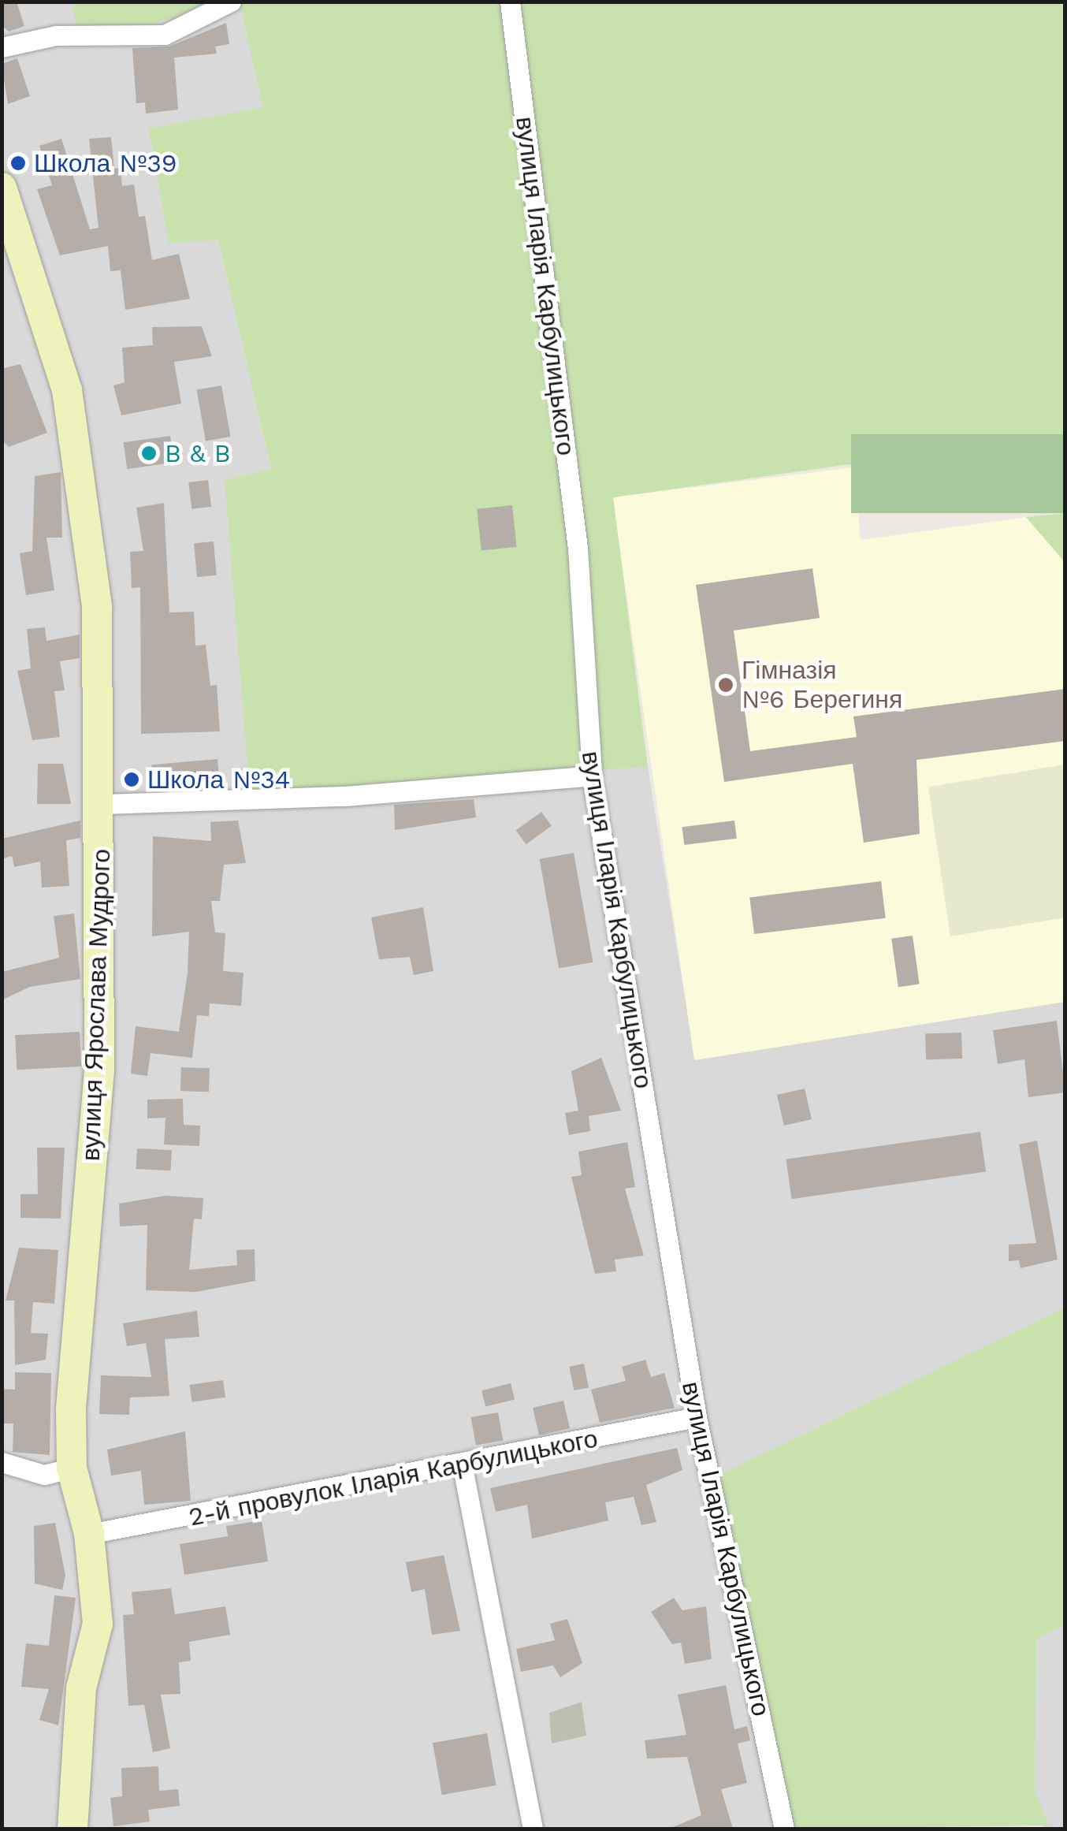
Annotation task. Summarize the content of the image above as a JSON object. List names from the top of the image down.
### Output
{
  "streets": {
    "main road": ["вулиця Ярослава Мудрого"],
    "street": ["вулиця Іларія Карбулицького", "2-й провулок Іларія Карбулицького"]
  },
  "crossings": [
    ["вулиця Іларія Карбулицького", "2-й провулок Іларія Карбулицького"],
    ["вулиця Ярослава Мудрого", "2-й провулок Іларія Карбулицького"]
  ],
  "places": [
    "Школа №39",
    "B & B",
    "Гімназія №6 Берегиня",
    "Школа №34"
  ]
}
